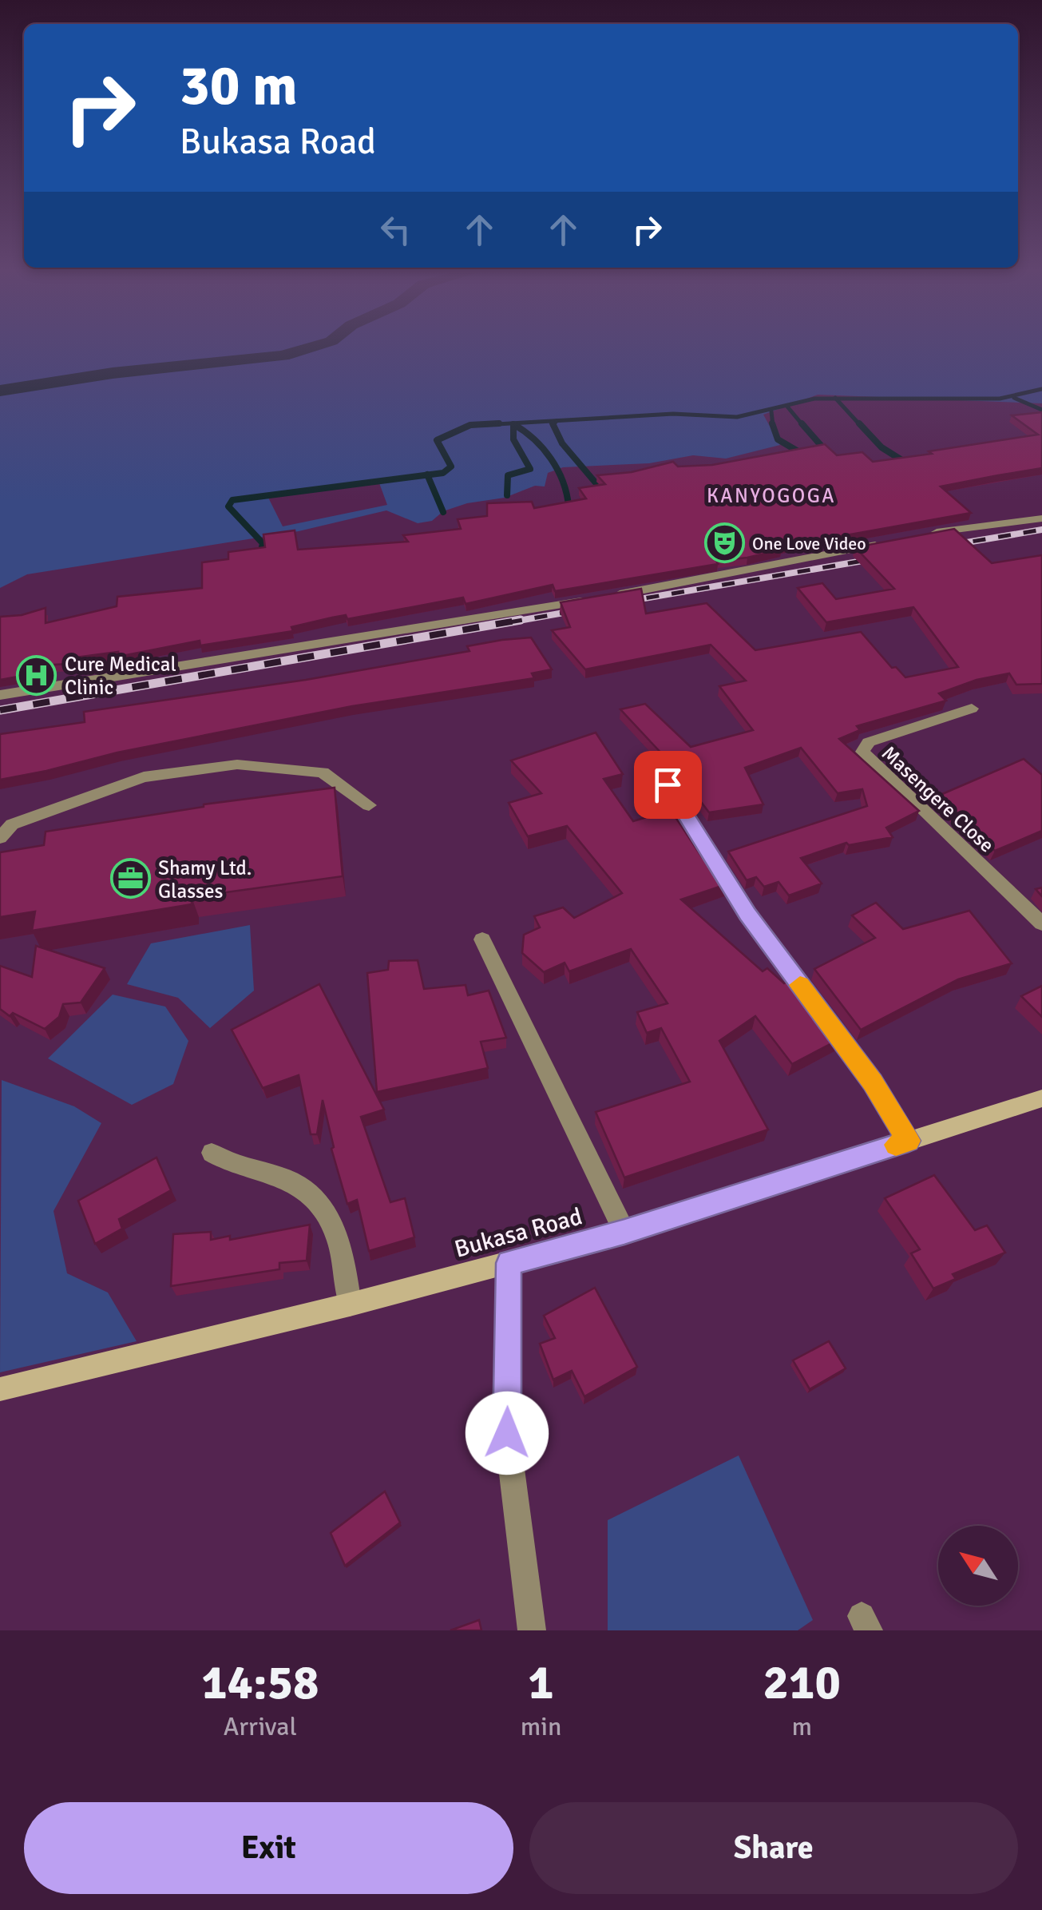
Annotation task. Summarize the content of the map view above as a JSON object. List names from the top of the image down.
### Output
{
  "streets": {
    "street": ["Masengere Close", "Bukasa Road"]
  },
  "districts": ["KANYOGOGA"],
  "places": {
    "theatre": ["One Love Video"],
    "hospital": ["Cure Medical Clinic"],
    "office": ["Shamy Ltd. Glasses"]
  },
  "north": "top left",
  "page": {
    "turn": ["30 m", "Bukasa Road"],
    "eta": [
      "14:58",
      "Arrival",
      "1",
      "min",
      "210",
      "m"
    ],
    "buttons": ["Exit", "Share"]
  }
}
